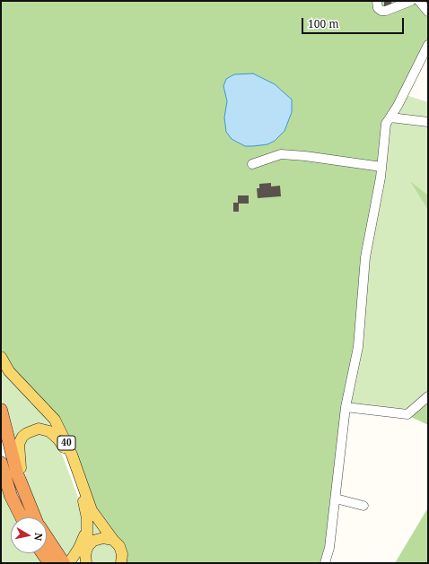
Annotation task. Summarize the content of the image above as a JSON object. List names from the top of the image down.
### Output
{
  "streets": {
    "highway": ["40"]
  },
  "scale_bar": "100 m",
  "north": "right"
}
